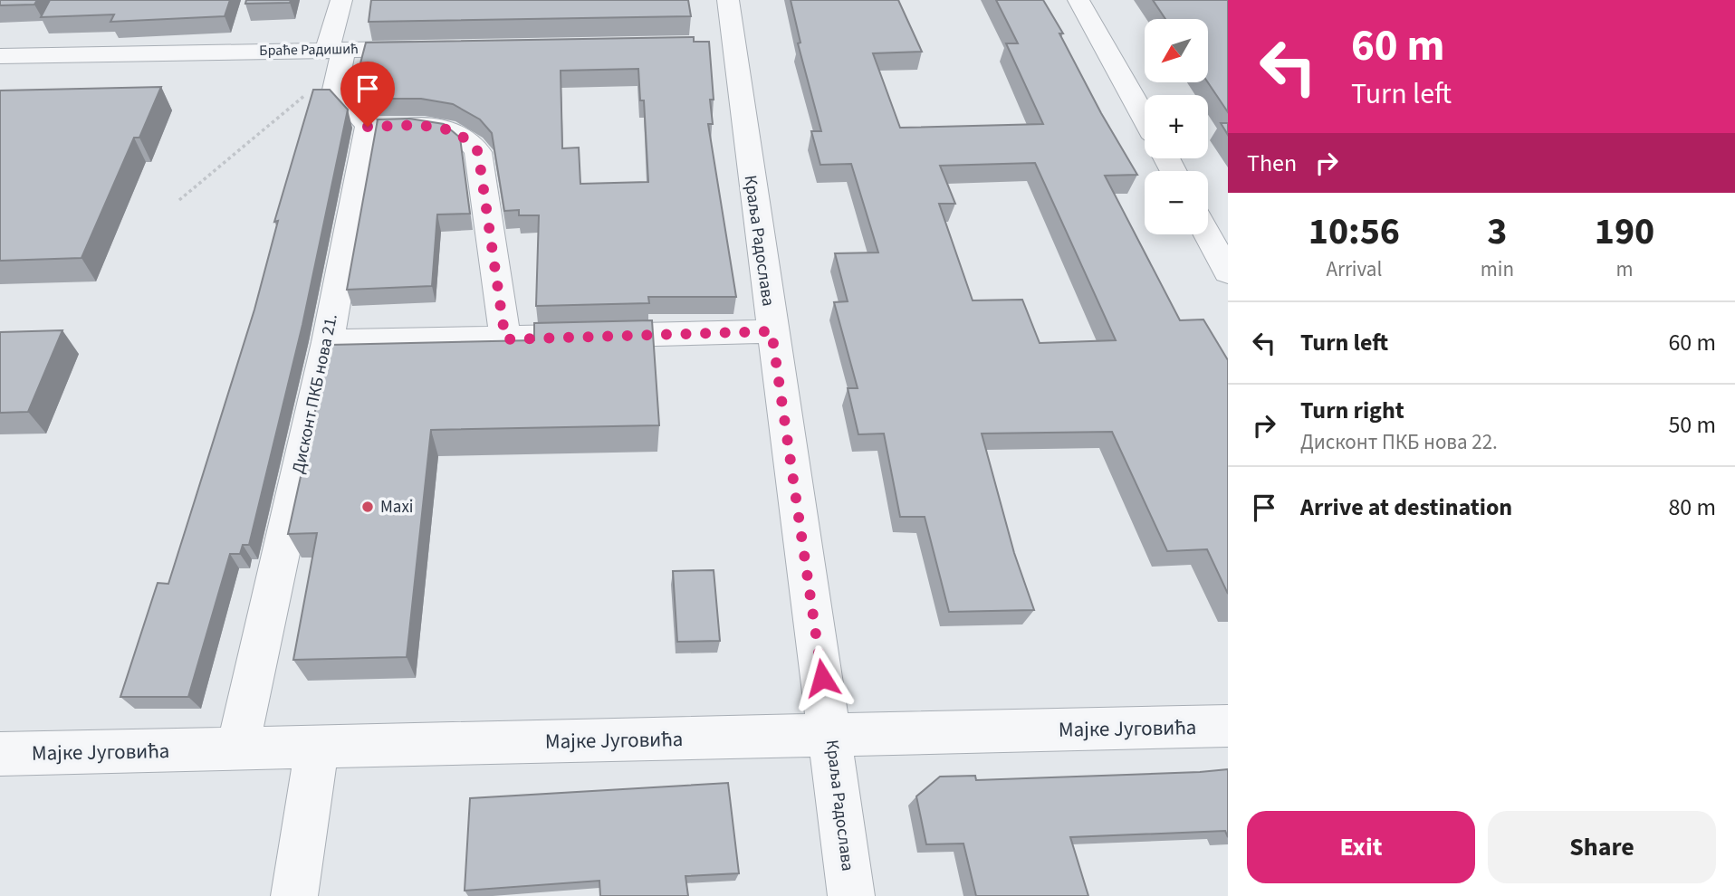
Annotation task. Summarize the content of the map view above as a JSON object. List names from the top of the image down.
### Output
{
  "streets": {
    "street": [
      "Браће Радишић",
      "Краља Радослава",
      "Дисконт ПКБ нова 21.",
      "Мајке Југовића"
    ]
  },
  "crossings": [
    ["Краља Радослава", "Мајке Југовића"],
    ["Дисконт ПКБ нова 21.", "Мајке Југовића"]
  ],
  "places": ["Maxi"],
  "north": "bottom left",
  "page": {
    "turn": ["60 m", "Turn left"],
    "map_buttons": ["+", "−"],
    "then": "Then",
    "eta": [
      "10:56",
      "Arrival",
      "3",
      "min",
      "190",
      "m"
    ],
    "list": [
      {
        "name": "Turn left",
        "value": "60 m"
      },
      {
        "name": "Turn right",
        "note": "Дисконт ПКБ нова 22.",
        "value": "50 m"
      },
      {
        "name": "Arrive at destination",
        "value": "80 m"
      }
    ],
    "buttons": ["Exit", "Share"]
  }
}
